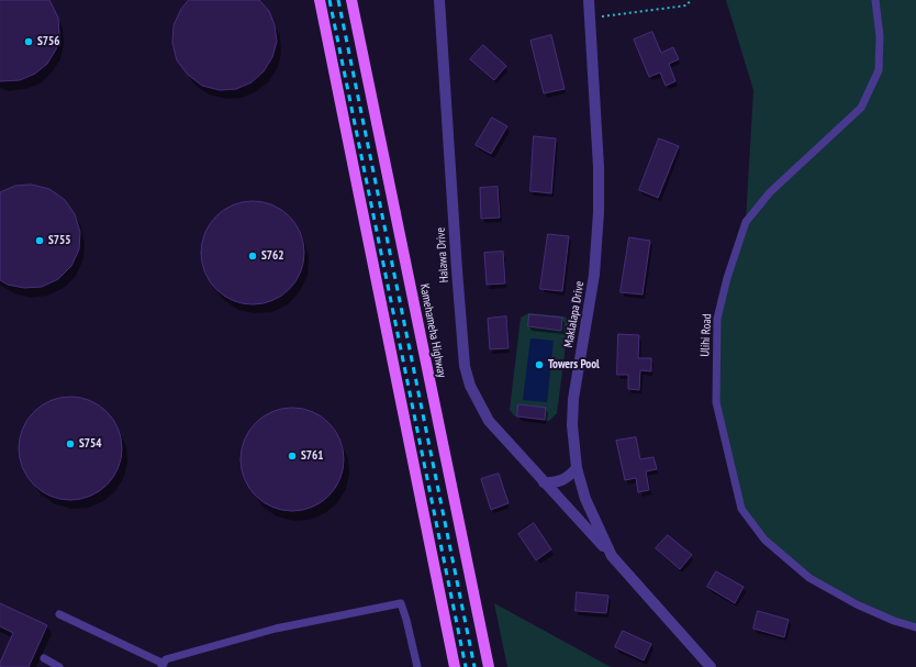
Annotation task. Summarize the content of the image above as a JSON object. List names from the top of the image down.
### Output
{
  "streets": {
    "main road": ["Kamehameha Highway"],
    "street": ["Halawa Drive", "Maklalapa Drive"],
    "lane": ["Ulihi Road"]
  },
  "crossings": [
    ["Halawa Drive", "Maklalapa Drive"]
  ],
  "places": [
    "S756",
    "S755",
    "S762",
    "Towers Pool",
    "S754",
    "S761"
  ]
}
